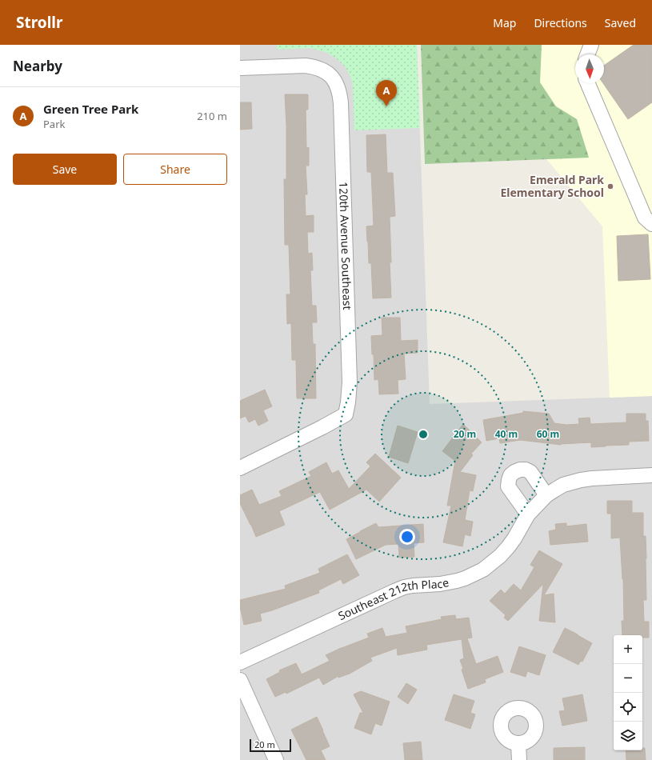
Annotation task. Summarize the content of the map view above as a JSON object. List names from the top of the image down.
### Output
{
  "streets": {
    "street": ["120th Avenue Southeast", "Southeast 212th Place"]
  },
  "places": ["Emerald Park Elementary School"],
  "scale_bar": "20 m",
  "north": "bottom",
  "page": {
    "header": "Strollr",
    "nav": ["Map", "Directions", "Saved"],
    "heading": "Nearby",
    "pins": "A",
    "list": [
      {
        "mark": "A",
        "name": "Green Tree Park",
        "note": "Park",
        "value": "210 m"
      }
    ],
    "buttons": ["Save", "Share"],
    "map_buttons": ["+", "−"],
    "scale": "20 m"
  },
  "rings": ["20 m", "40 m", "60 m"]
}
